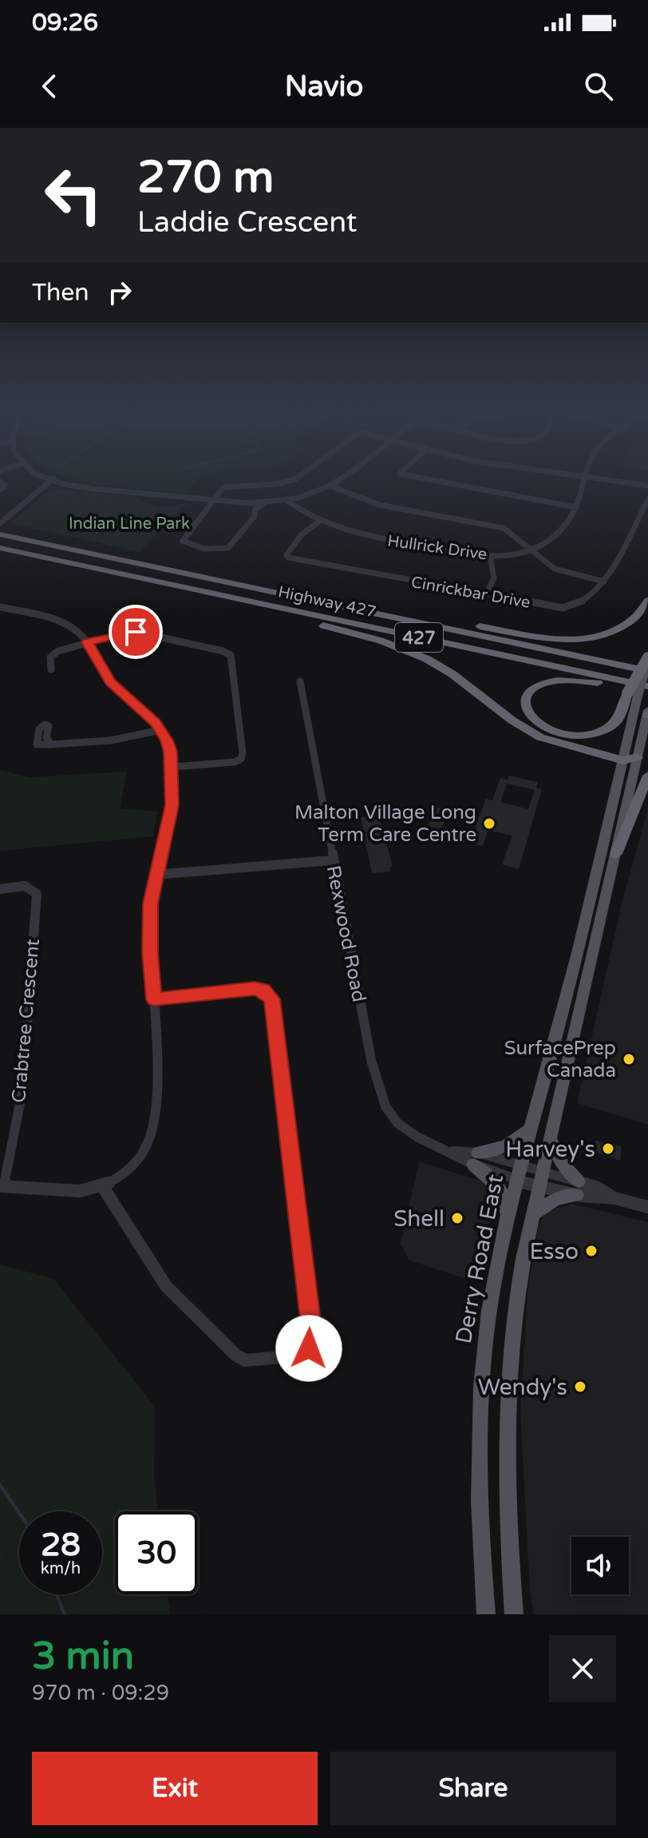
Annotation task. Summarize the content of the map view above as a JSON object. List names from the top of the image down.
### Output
{
  "streets": {
    "highway": ["Highway 427", "427"],
    "main road": ["Derry Road East"],
    "street": [
      "Hullrick Drive",
      "Cinrickbar Drive",
      "Rexwood Road",
      "Crabtree Crescent"
    ]
  },
  "crossings": [
    ["Hullrick Drive", "Cinrickbar Drive"],
    ["Rexwood Road", "Derry Road East"]
  ],
  "parks": ["Indian Line Park"],
  "places": [
    "Malton Village Long Term Care Centre",
    "SurfacePrep Canada",
    "Harvey's",
    "Shell",
    "Esso",
    "Wendy's"
  ],
  "page": {
    "status": "09:26",
    "header": "Navio",
    "turn": ["270 m", "Laddie Crescent"],
    "then": "Then",
    "speed": "28 km/h",
    "limit": "30",
    "heading": ["3 min", "970 m · 09:29"],
    "buttons": ["Exit", "Share"]
  }
}
